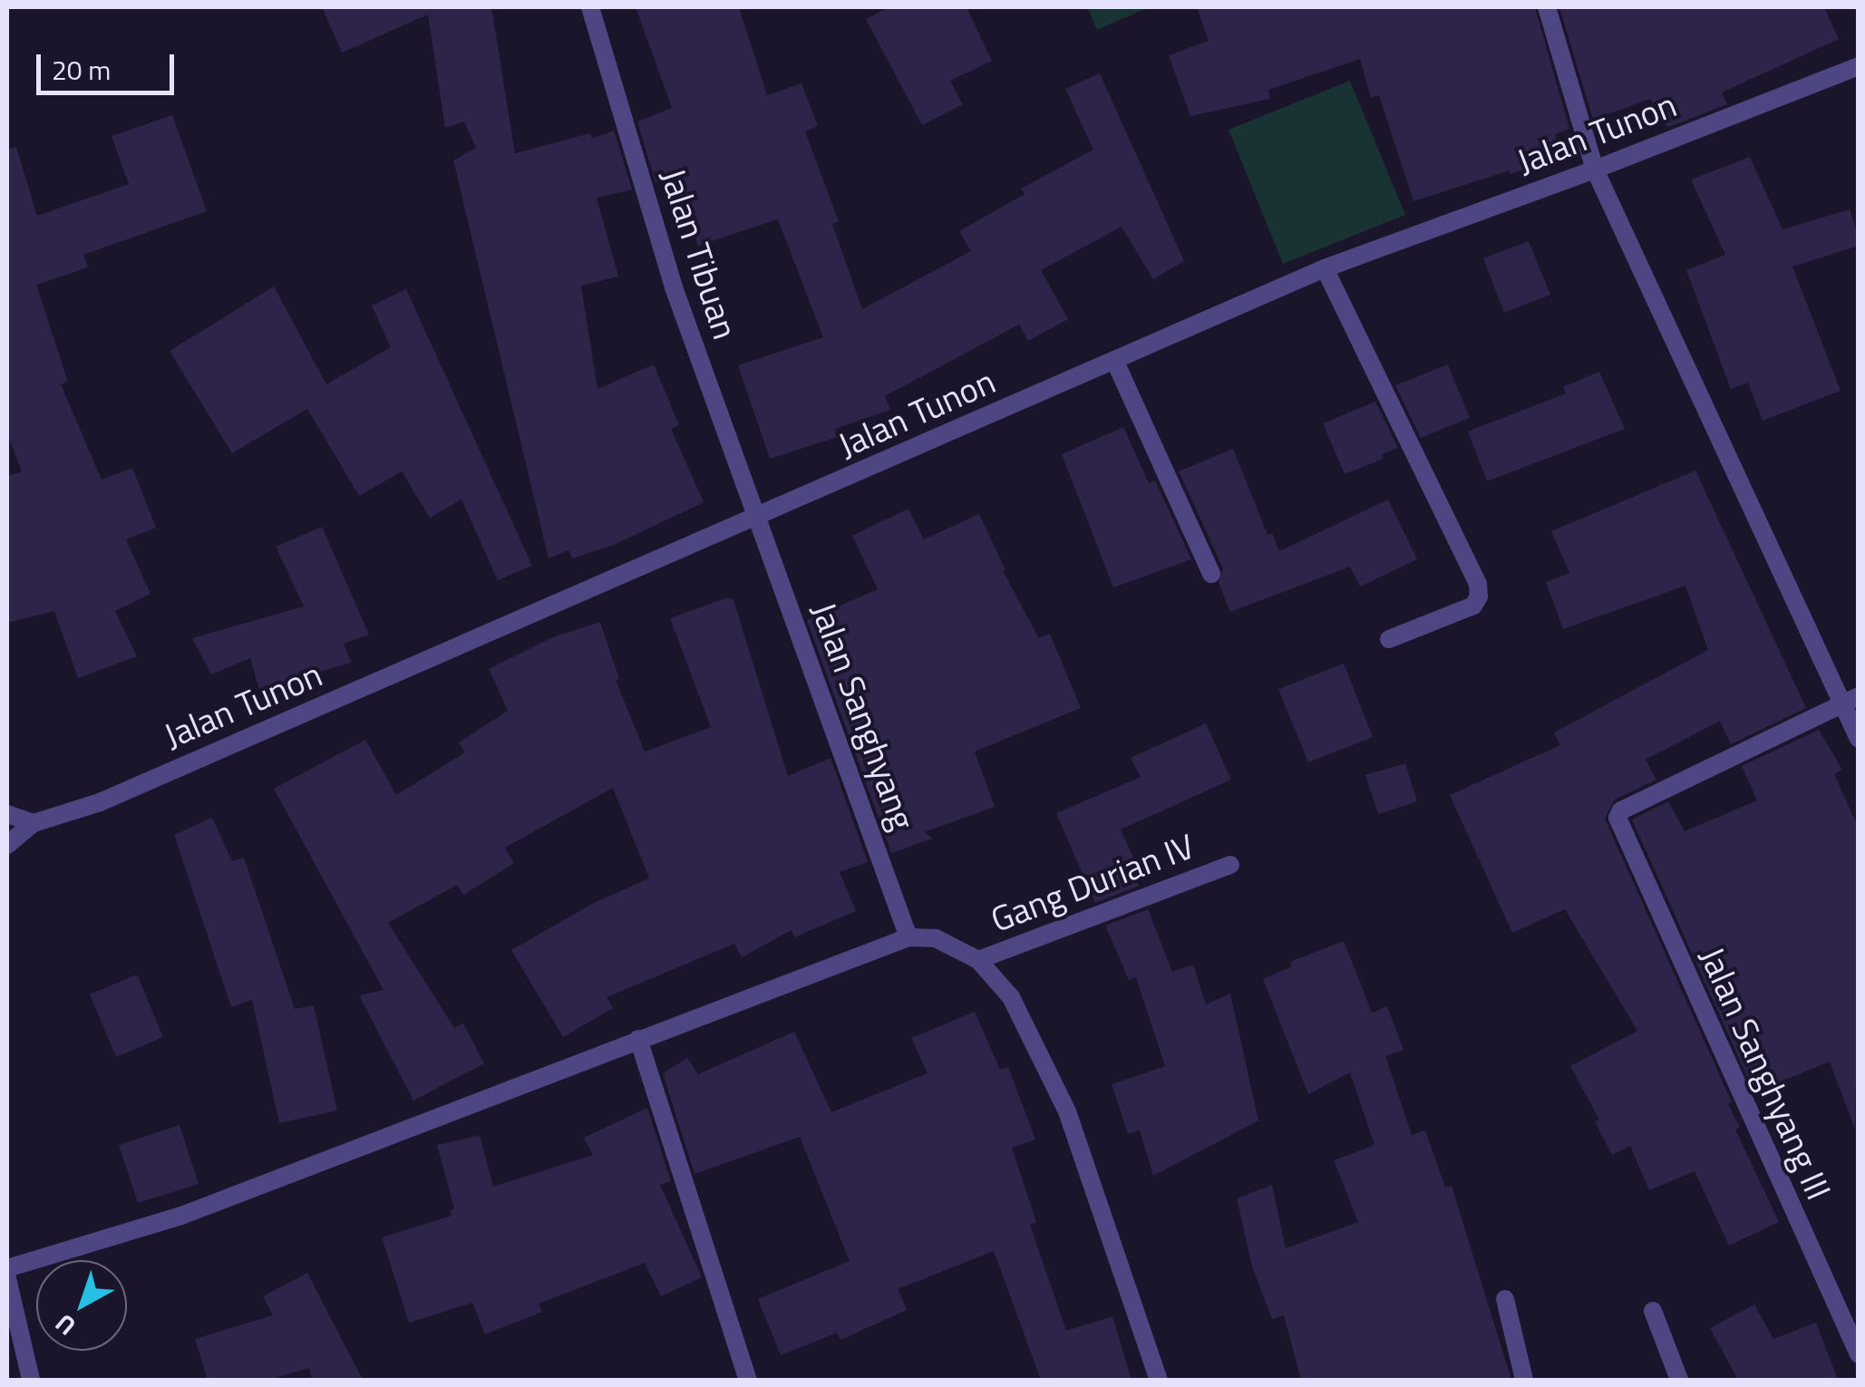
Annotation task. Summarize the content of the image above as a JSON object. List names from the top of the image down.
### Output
{
  "streets": {
    "street": [
      "Jalan Tunon",
      "Jalan Tibuan",
      "Jalan Sanghyang",
      "Gang Durian IV",
      "Jalan Sanghyang III"
    ]
  },
  "crossings": [
    ["Jalan Tunon", "Jalan Tibuan"],
    ["Jalan Tunon", "Jalan Sanghyang"],
    ["Jalan Tibuan", "Jalan Sanghyang"]
  ],
  "scale_bar": "20 m",
  "north": "bottom left"
}
